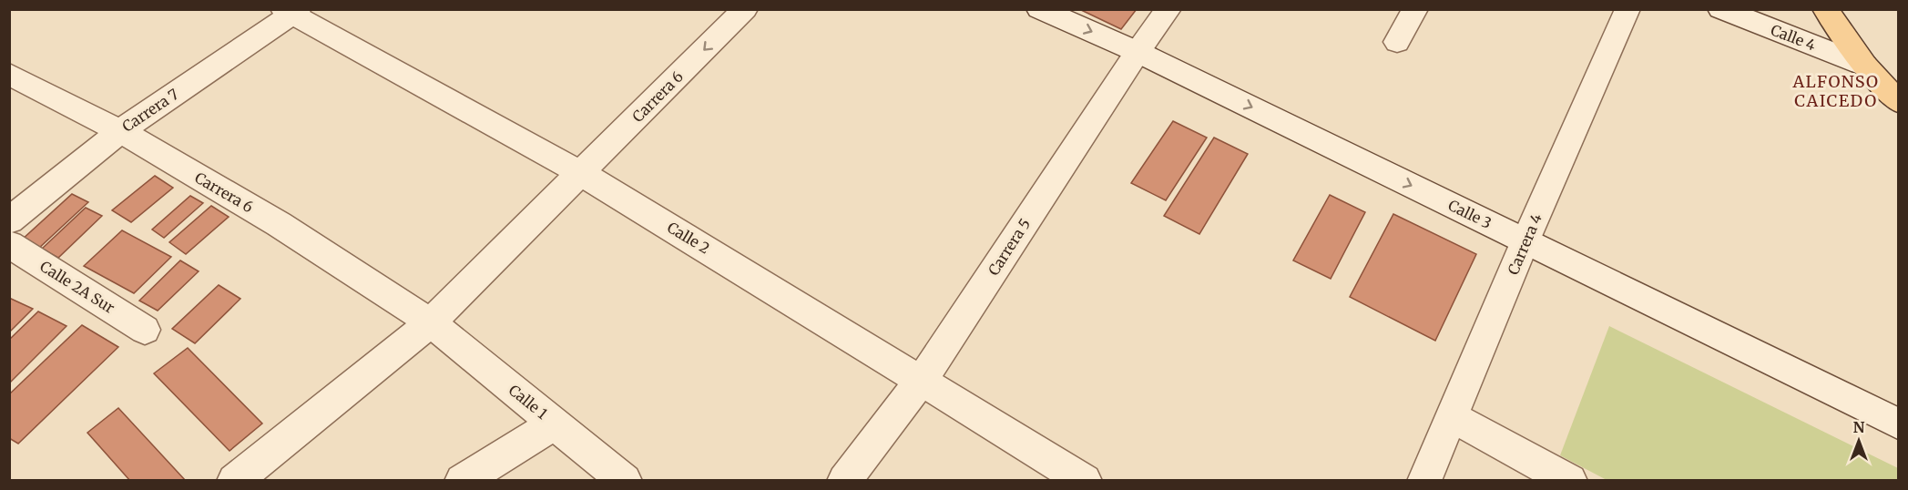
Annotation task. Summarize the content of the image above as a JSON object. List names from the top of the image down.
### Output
{
  "streets": {
    "street": [
      "Calle 4",
      "Carrera 6",
      "Carrera 7",
      "Calle 3",
      "Calle 2",
      "Carrera 4",
      "Carrera 5",
      "Calle 2A Sur",
      "Calle 1"
    ]
  },
  "crossings": [
    ["Carrera 6", "Carrera 7"],
    ["Carrera 6", "Calle 2"],
    ["Carrera 6", "Calle 1"],
    ["Carrera 7", "Calle 2"],
    ["Calle 3", "Carrera 4"],
    ["Calle 3", "Carrera 5"],
    ["Calle 2", "Carrera 5"]
  ],
  "one_way": ["Calle 3"],
  "districts": ["ALFONSO CAICEDO"],
  "north": "top"
}
